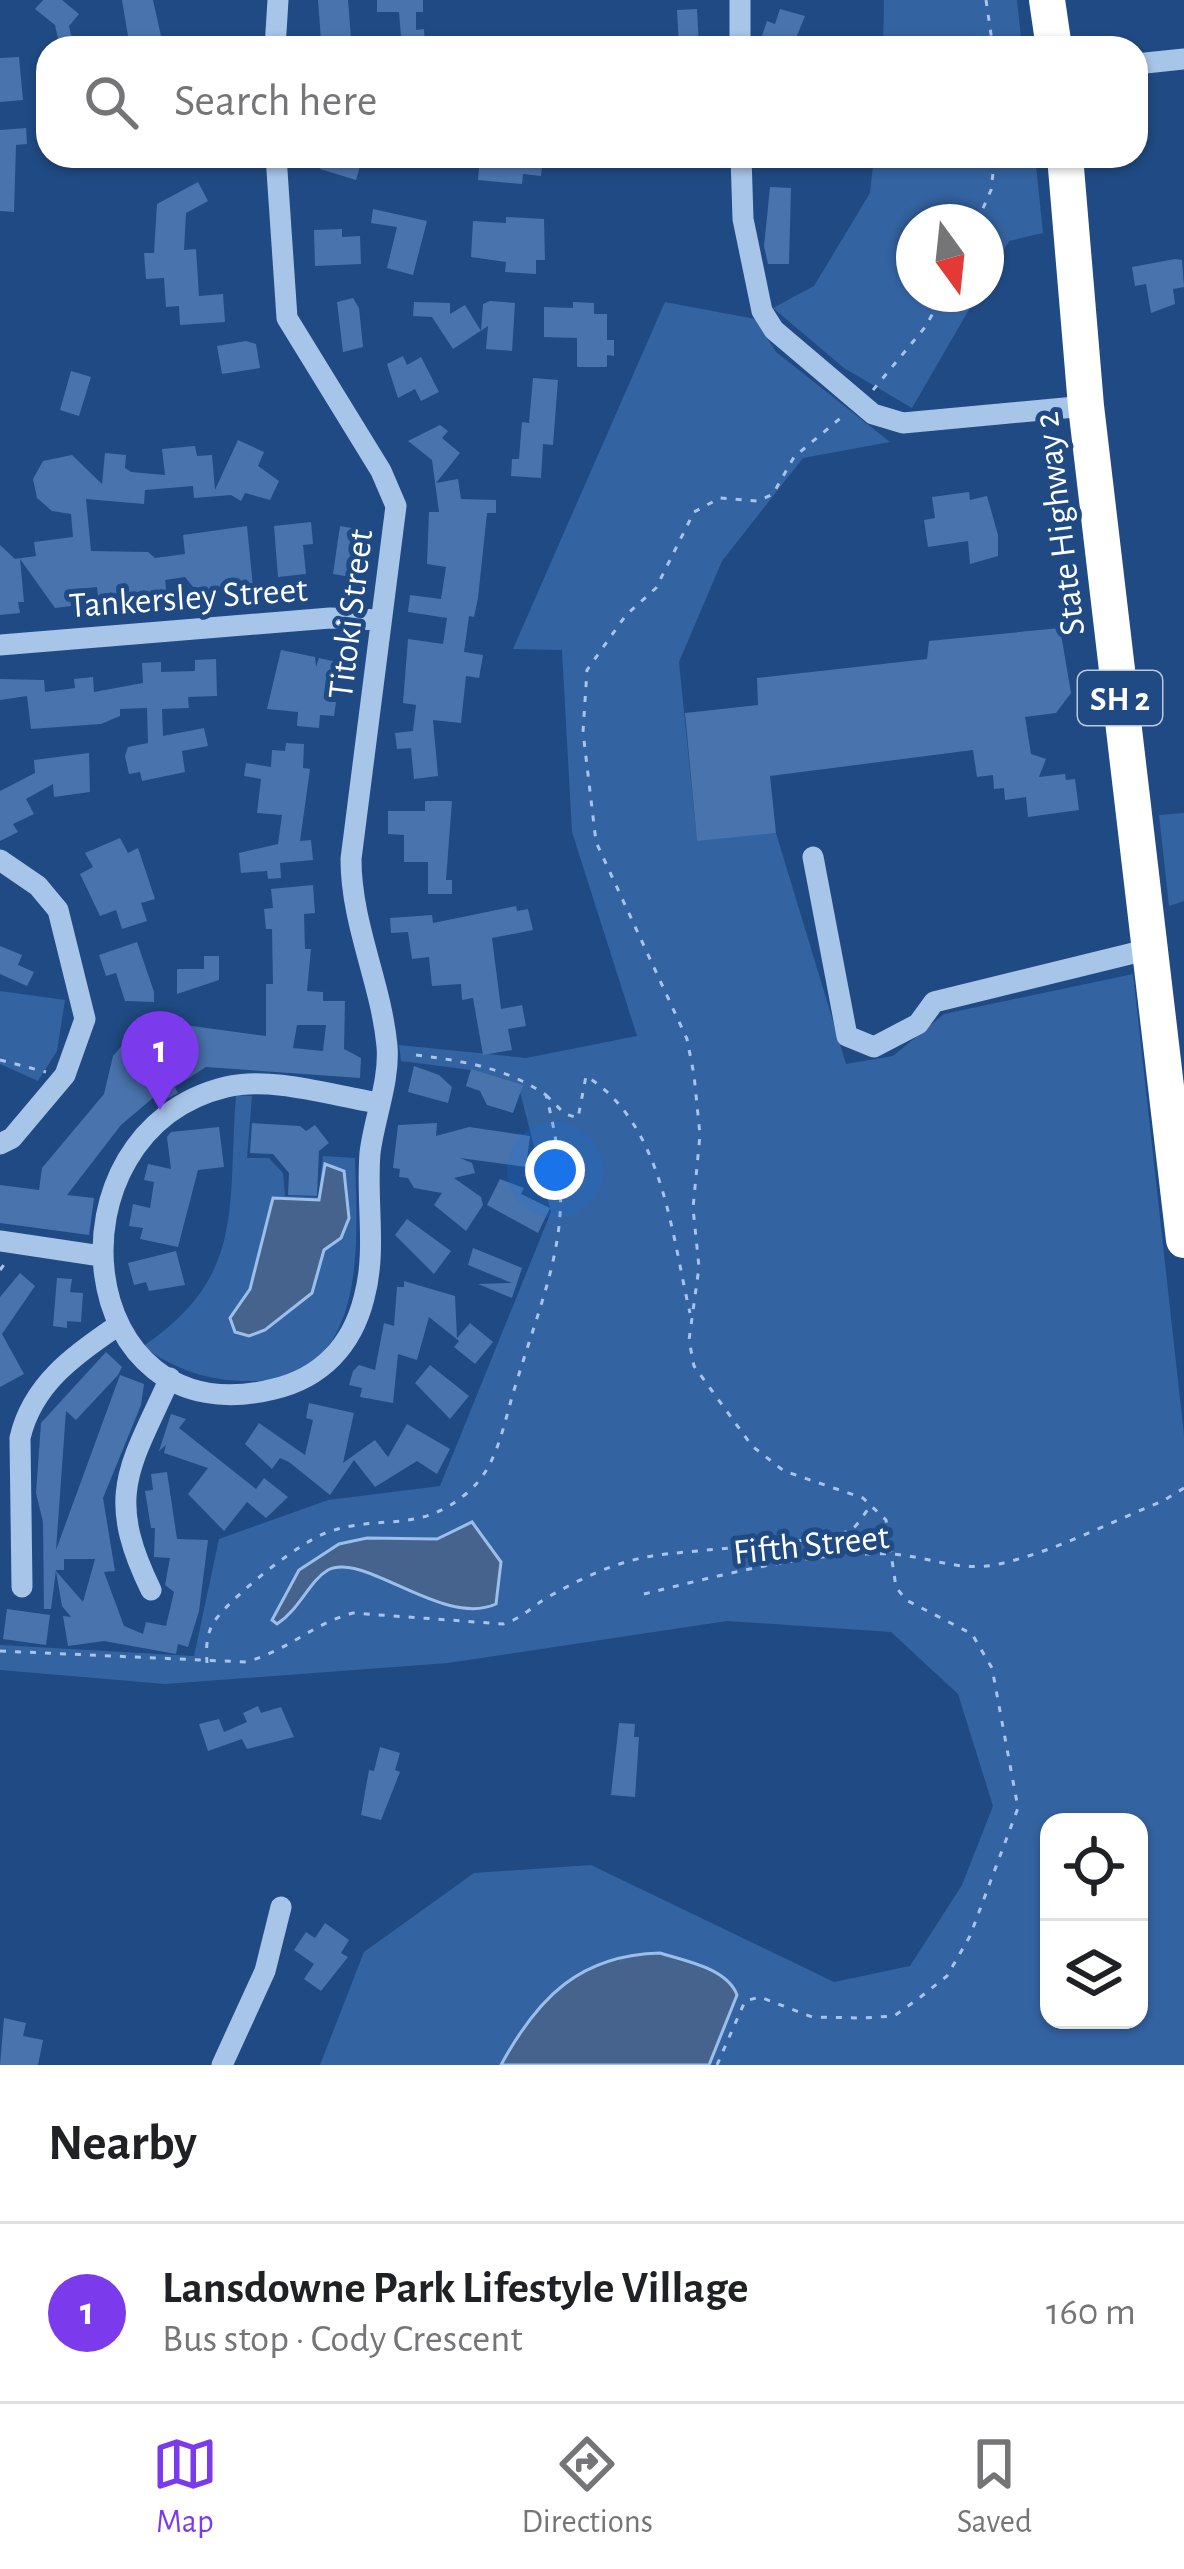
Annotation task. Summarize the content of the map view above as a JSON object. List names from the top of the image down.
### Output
{
  "streets": {
    "highway": ["State Highway 2", "SH 2"],
    "street": ["Tankersley Street", "Titoki Street"],
    "path": ["Fifth Street"]
  },
  "crossings": [
    ["Tankersley Street", "Titoki Street"]
  ],
  "north": "bottom",
  "page": {
    "search": "Search here",
    "pins": "1",
    "heading": "Nearby",
    "list": [
      {
        "mark": "1",
        "name": "Lansdowne Park Lifestyle Village",
        "note": "Bus stop · Cody Crescent",
        "value": "160 m"
      }
    ],
    "nav": ["Map", "Directions", "Saved"]
  }
}
